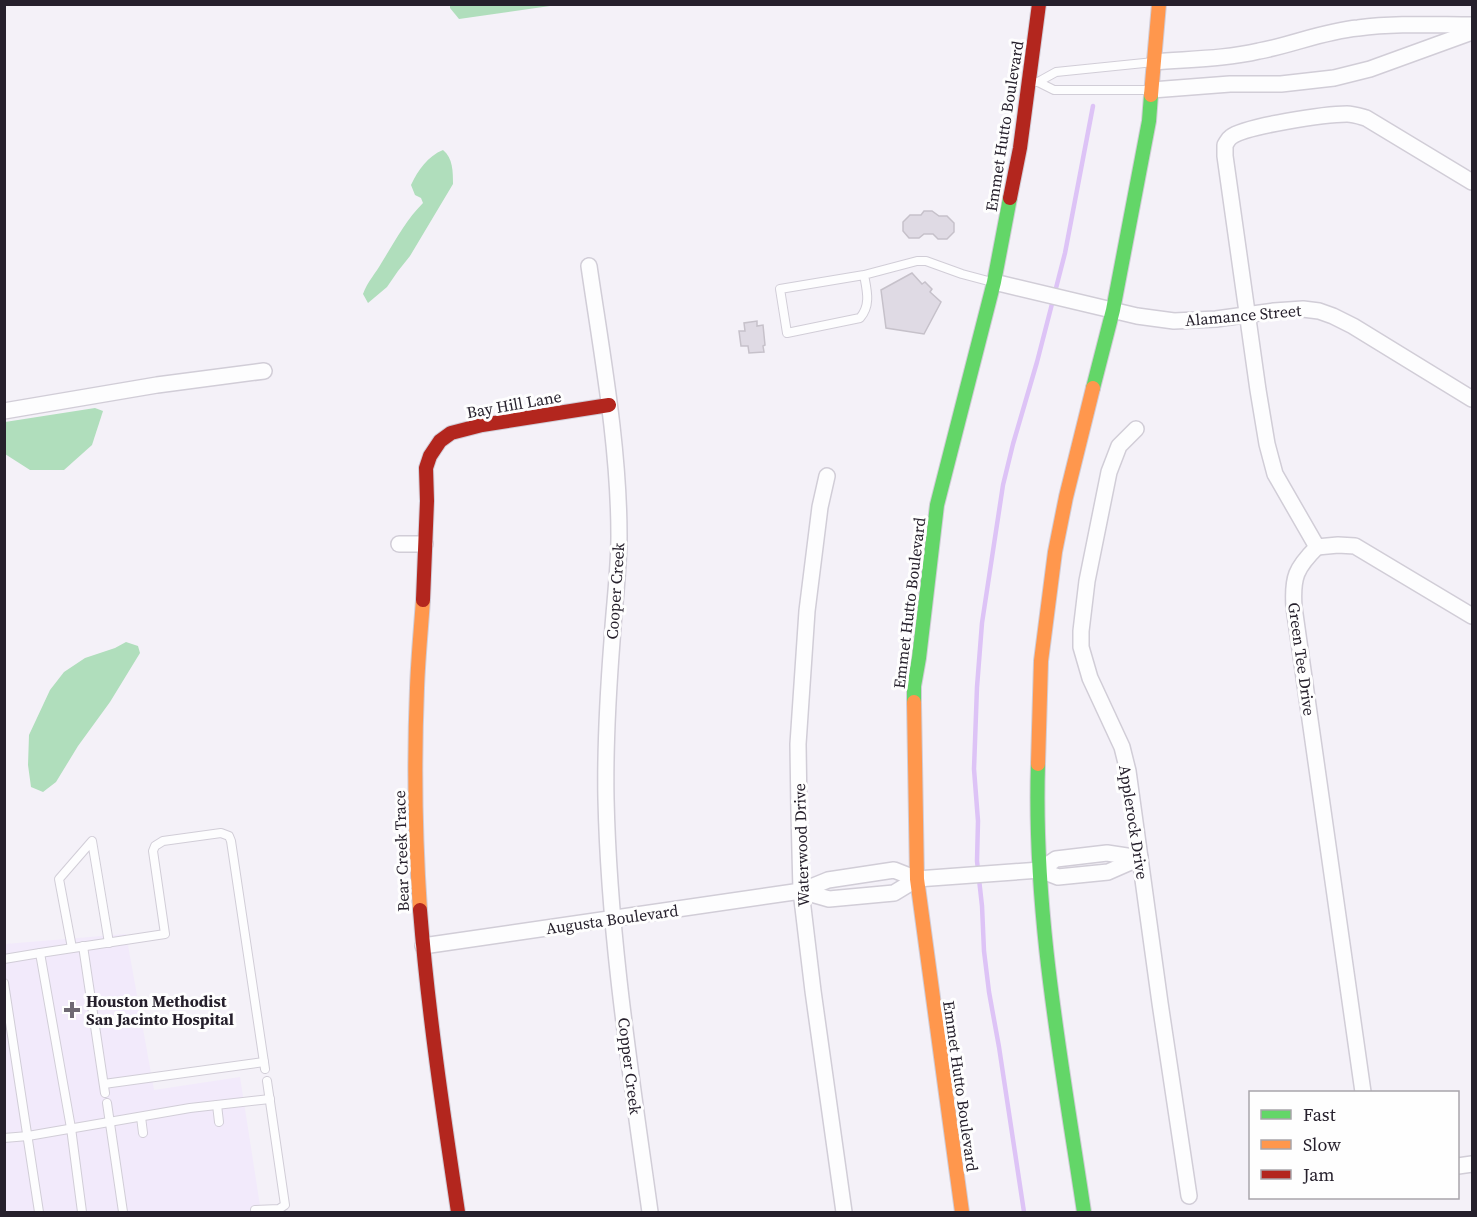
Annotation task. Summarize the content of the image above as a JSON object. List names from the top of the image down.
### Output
{
  "streets": {
    "street": [
      "Emmet Hutto Boulevard",
      "Alamance Street",
      "Bay Hill Lane",
      "Cooper Creek",
      "Green Tee Drive",
      "Applerock Drive",
      "Waterwood Drive",
      "Bear Creek Trace",
      "Augusta Boulevard",
      "Copper Creek"
    ]
  },
  "crossings": [
    ["Emmet Hutto Boulevard", "Alamance Street"],
    ["Emmet Hutto Boulevard", "Augusta Boulevard"],
    ["Bay Hill Lane", "Cooper Creek"],
    ["Bay Hill Lane", "Bear Creek Trace"],
    ["Cooper Creek", "Augusta Boulevard"],
    ["Cooper Creek", "Copper Creek"],
    ["Applerock Drive", "Augusta Boulevard"],
    ["Waterwood Drive", "Augusta Boulevard"],
    ["Bear Creek Trace", "Augusta Boulevard"],
    ["Augusta Boulevard", "Copper Creek"]
  ],
  "places": {
    "health": ["Houston Methodist San Jacinto Hospital"]
  },
  "legend": ["Fast", "Slow", "Jam"]
}
